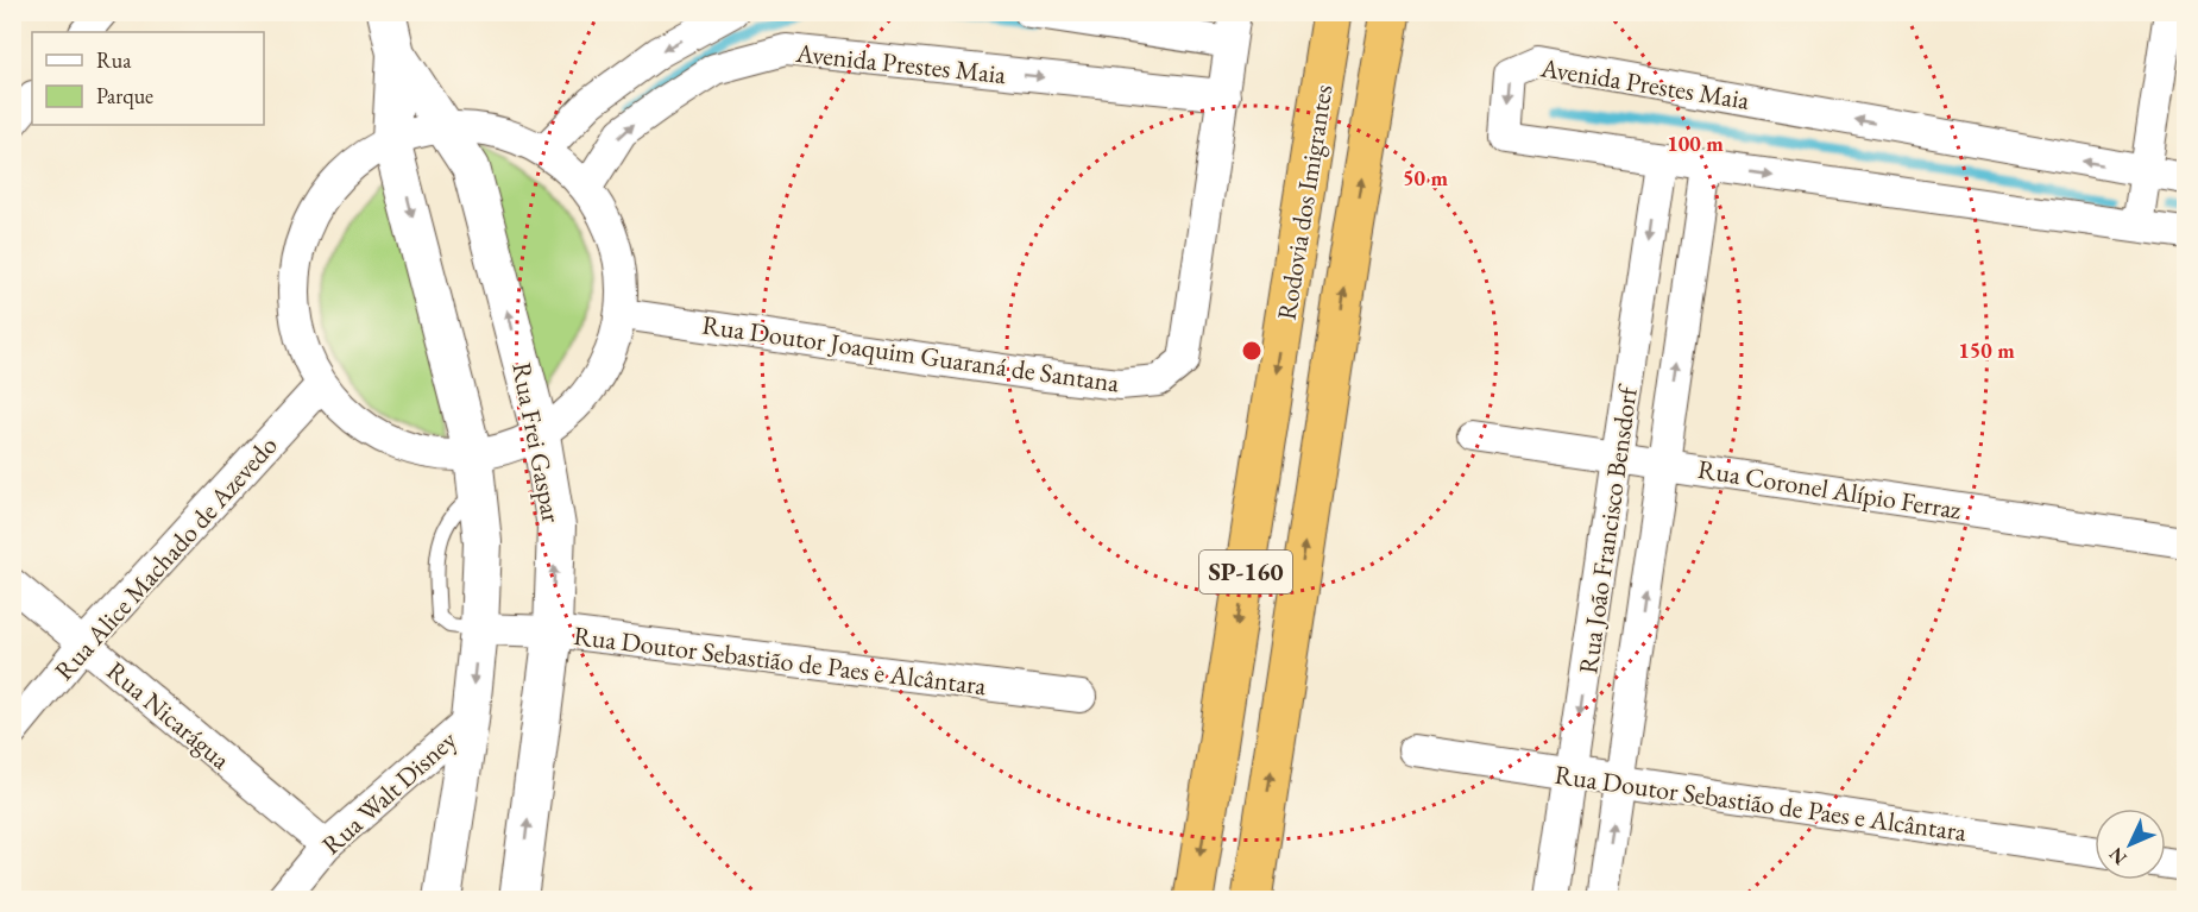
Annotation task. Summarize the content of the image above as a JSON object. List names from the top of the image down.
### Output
{
  "streets": {
    "highway": ["Rodovia dos Imigrantes", "SP-160"],
    "street": [
      "Avenida Prestes Maia",
      "Rua Doutor Joaquim Guaraná de Santana",
      "Rua Frei Gaspar",
      "Rua Coronel Alípio Ferraz",
      "Rua João Francisco Bensdorf",
      "Rua Alice Machado de Azevedo",
      "Rua Doutor Sebastião de Paes e Alcântara",
      "Rua Nicarágua",
      "Rua Walt Disney"
    ]
  },
  "crossings": [
    ["Avenida Prestes Maia", "Rua Doutor Joaquim Guaraná de Santana"],
    ["Avenida Prestes Maia", "Rua João Francisco Bensdorf"],
    ["Rua Frei Gaspar", "Rua Doutor Sebastião de Paes e Alcântara"],
    ["Rua Frei Gaspar", "Rua Walt Disney"],
    ["Rua Coronel Alípio Ferraz", "Rua João Francisco Bensdorf"],
    ["Rua João Francisco Bensdorf", "Rua Doutor Sebastião de Paes e Alcântara"],
    ["Rua Alice Machado de Azevedo", "Rua Nicarágua"],
    ["Rua Nicarágua", "Rua Walt Disney"]
  ],
  "legend": ["Rua", "Parque"],
  "north": "bottom left",
  "rings": ["100 m", "50 m", "150 m"]
}
